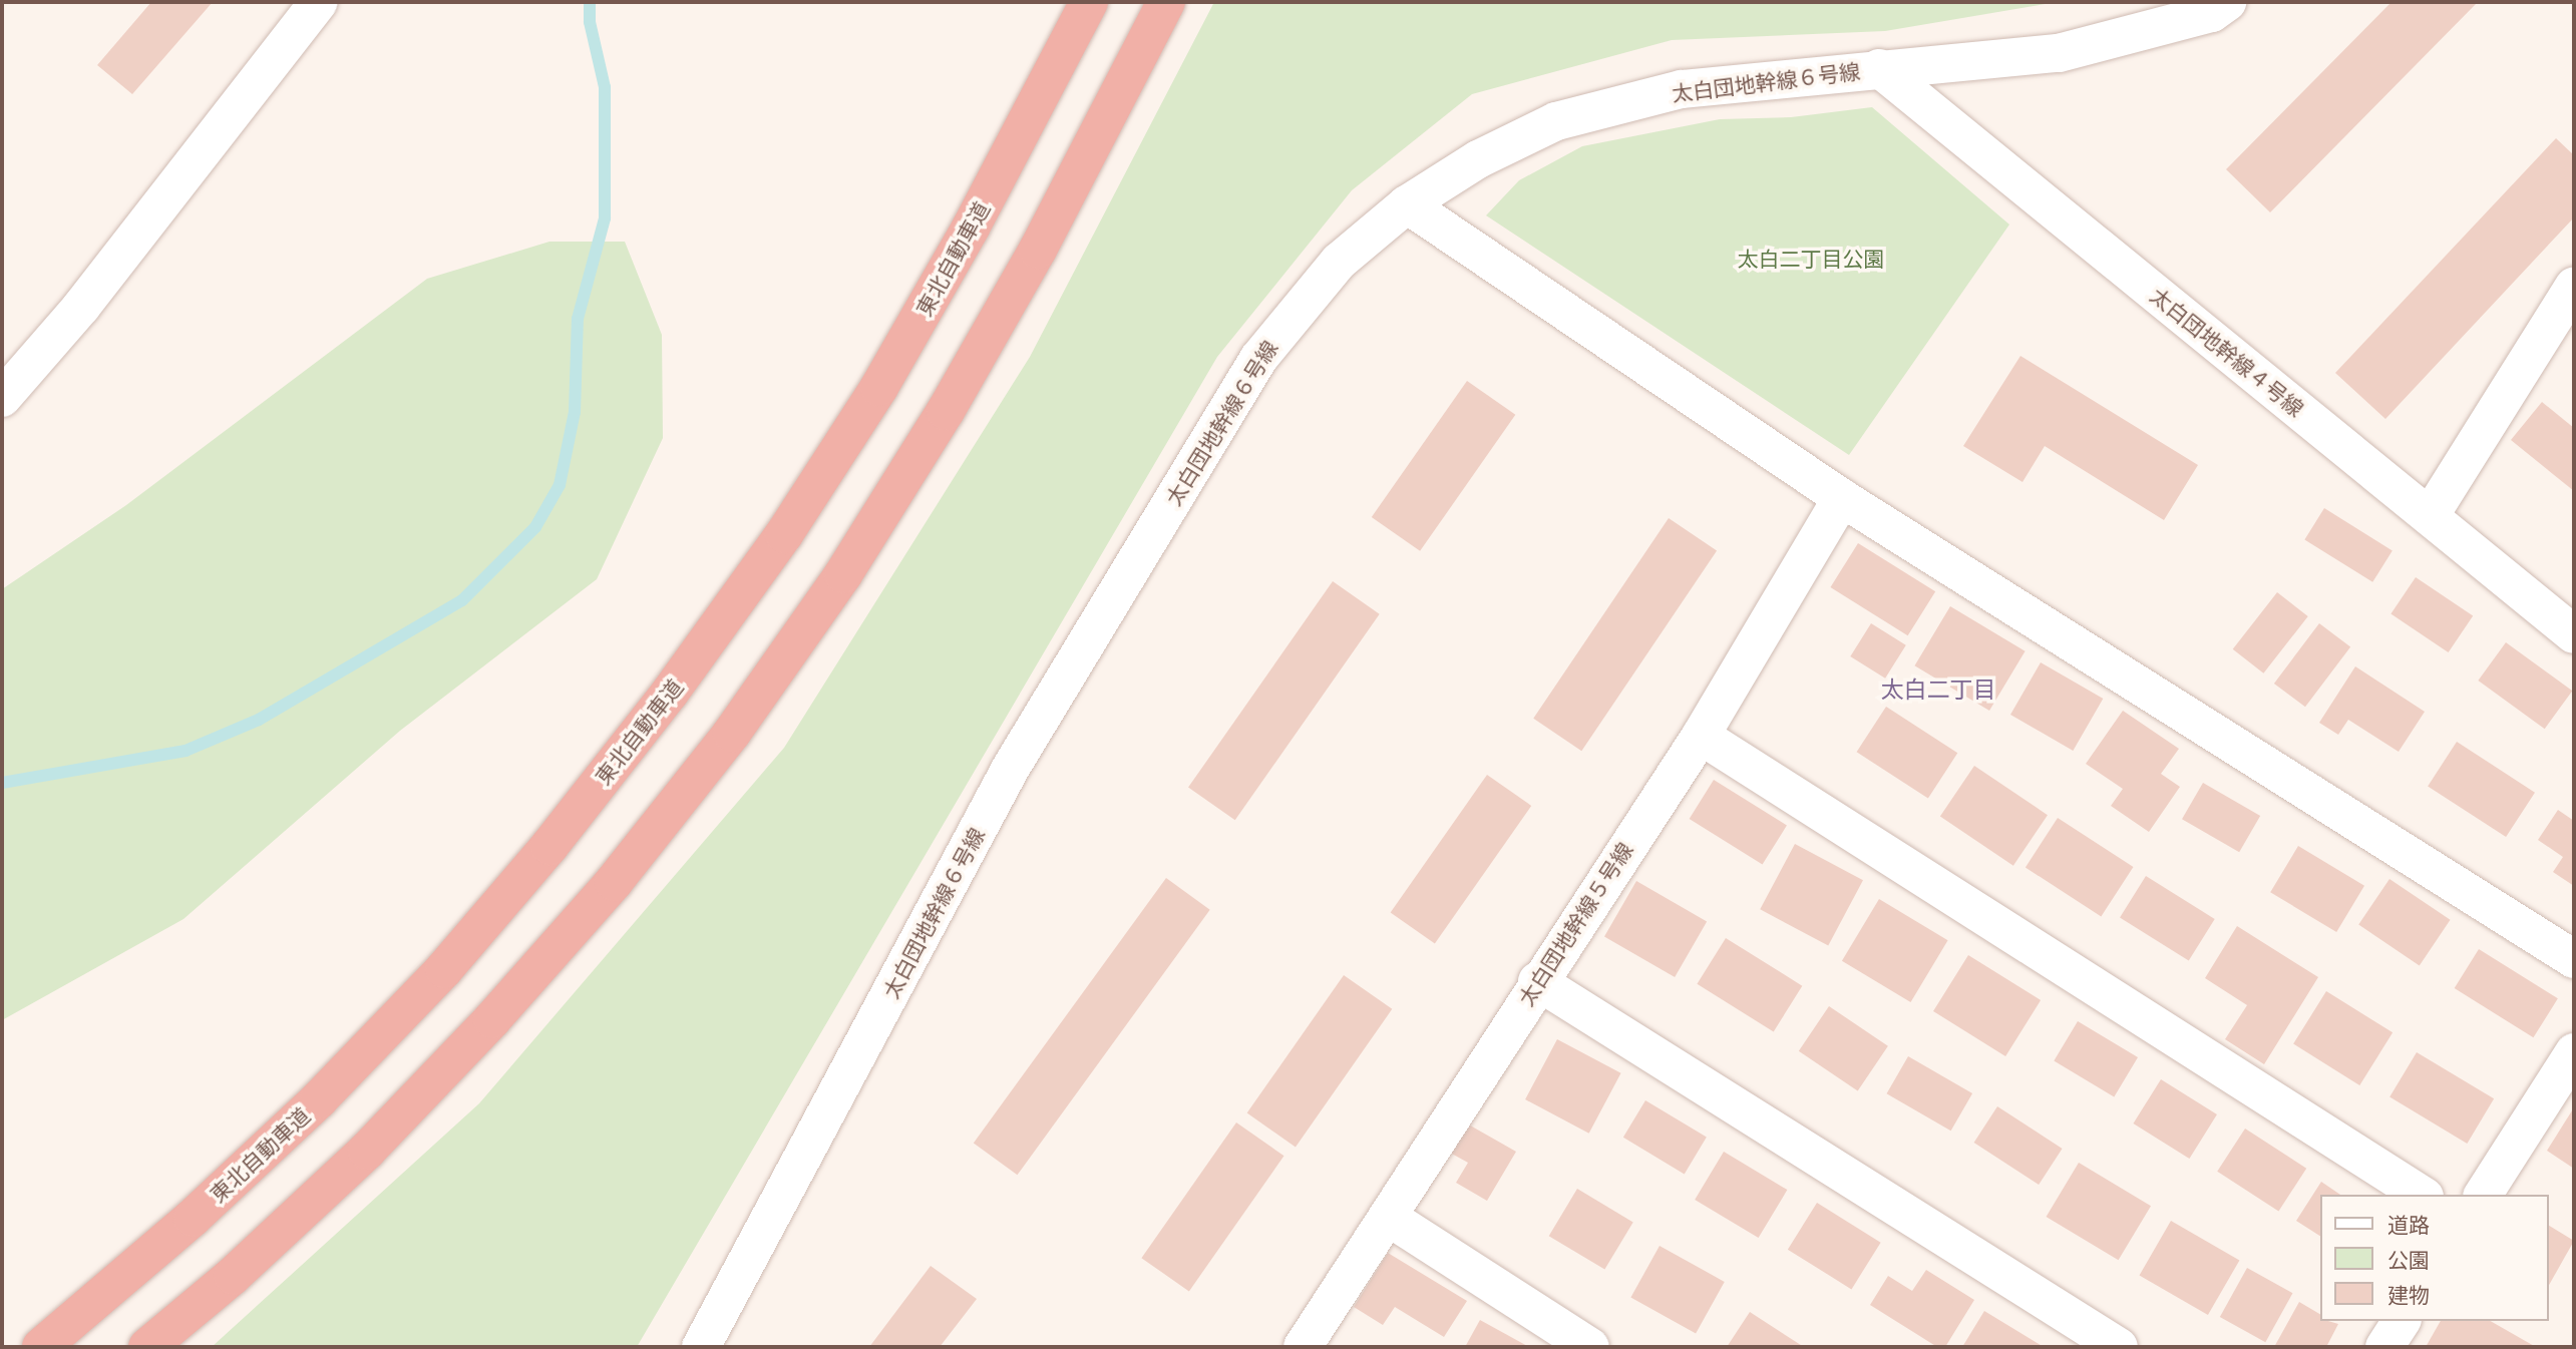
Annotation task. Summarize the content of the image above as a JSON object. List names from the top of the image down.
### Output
{
  "streets": {
    "highway": ["東北自動車道"],
    "street": ["太白団地幹線６号線", "太白団地幹線４号線", "太白団地幹線５号線"]
  },
  "crossings": [
    ["太白団地幹線６号線", "太白団地幹線４号線"]
  ],
  "districts": ["太白二丁目"],
  "parks": ["太白二丁目公園"],
  "legend": ["道路", "公園", "建物"]
}
